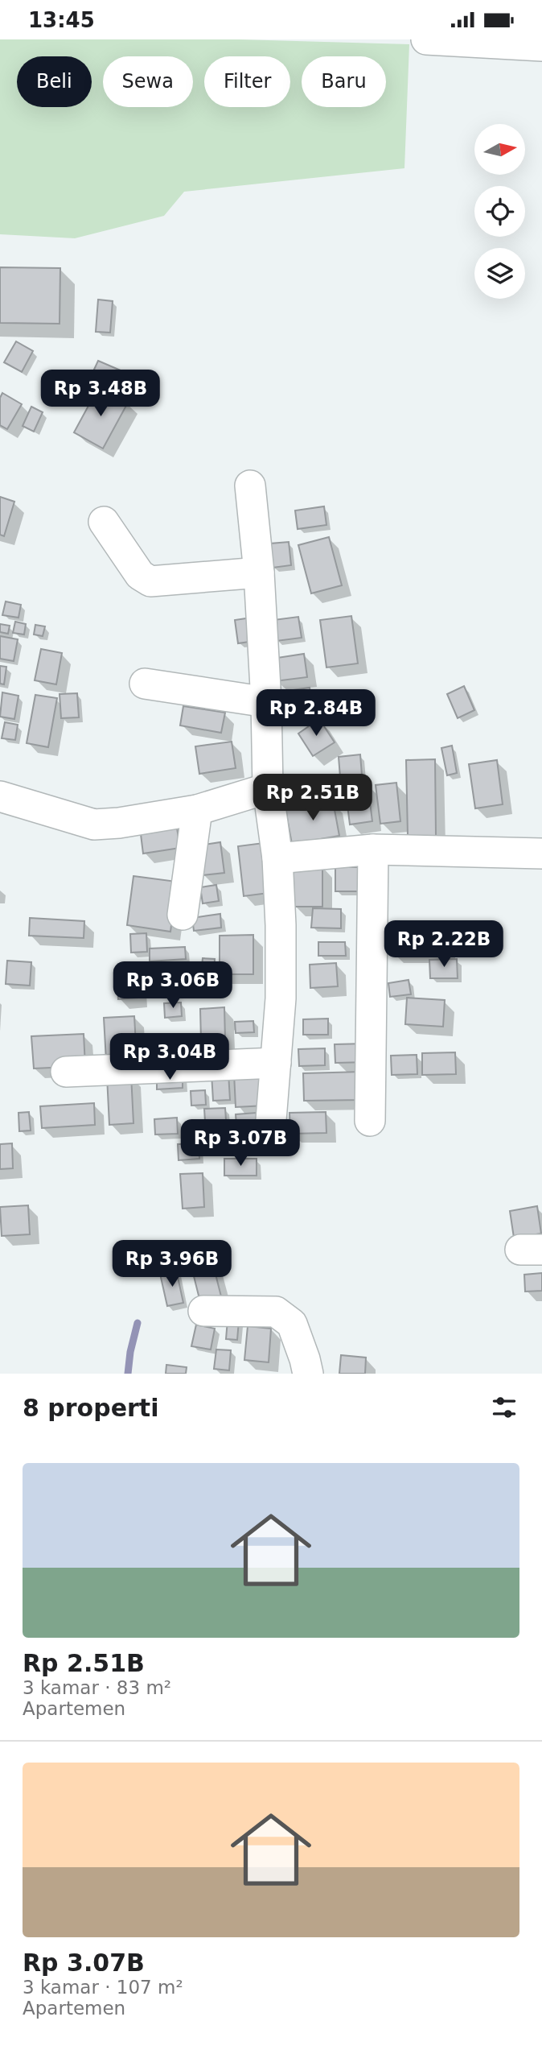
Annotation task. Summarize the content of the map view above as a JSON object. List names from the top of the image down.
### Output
{
  "north": "right",
  "page": {
    "status": "13:45",
    "chip": [
      "Beli",
      "Sewa",
      "Filter",
      "Baru"
    ],
    "price": [
      "Rp 3.48B",
      "Rp 2.84B",
      "Rp 2.51B",
      "Rp 2.22B",
      "Rp 3.06B",
      "Rp 3.04B",
      "Rp 3.07B",
      "Rp 3.96B"
    ],
    "heading": "8 properti",
    "list": [
      {
        "name": "Rp 2.51B",
        "note": "3 kamar · 83 m² · Apartemen"
      },
      {
        "name": "Rp 3.07B",
        "note": "3 kamar · 107 m² · Apartemen"
      }
    ]
  }
}
